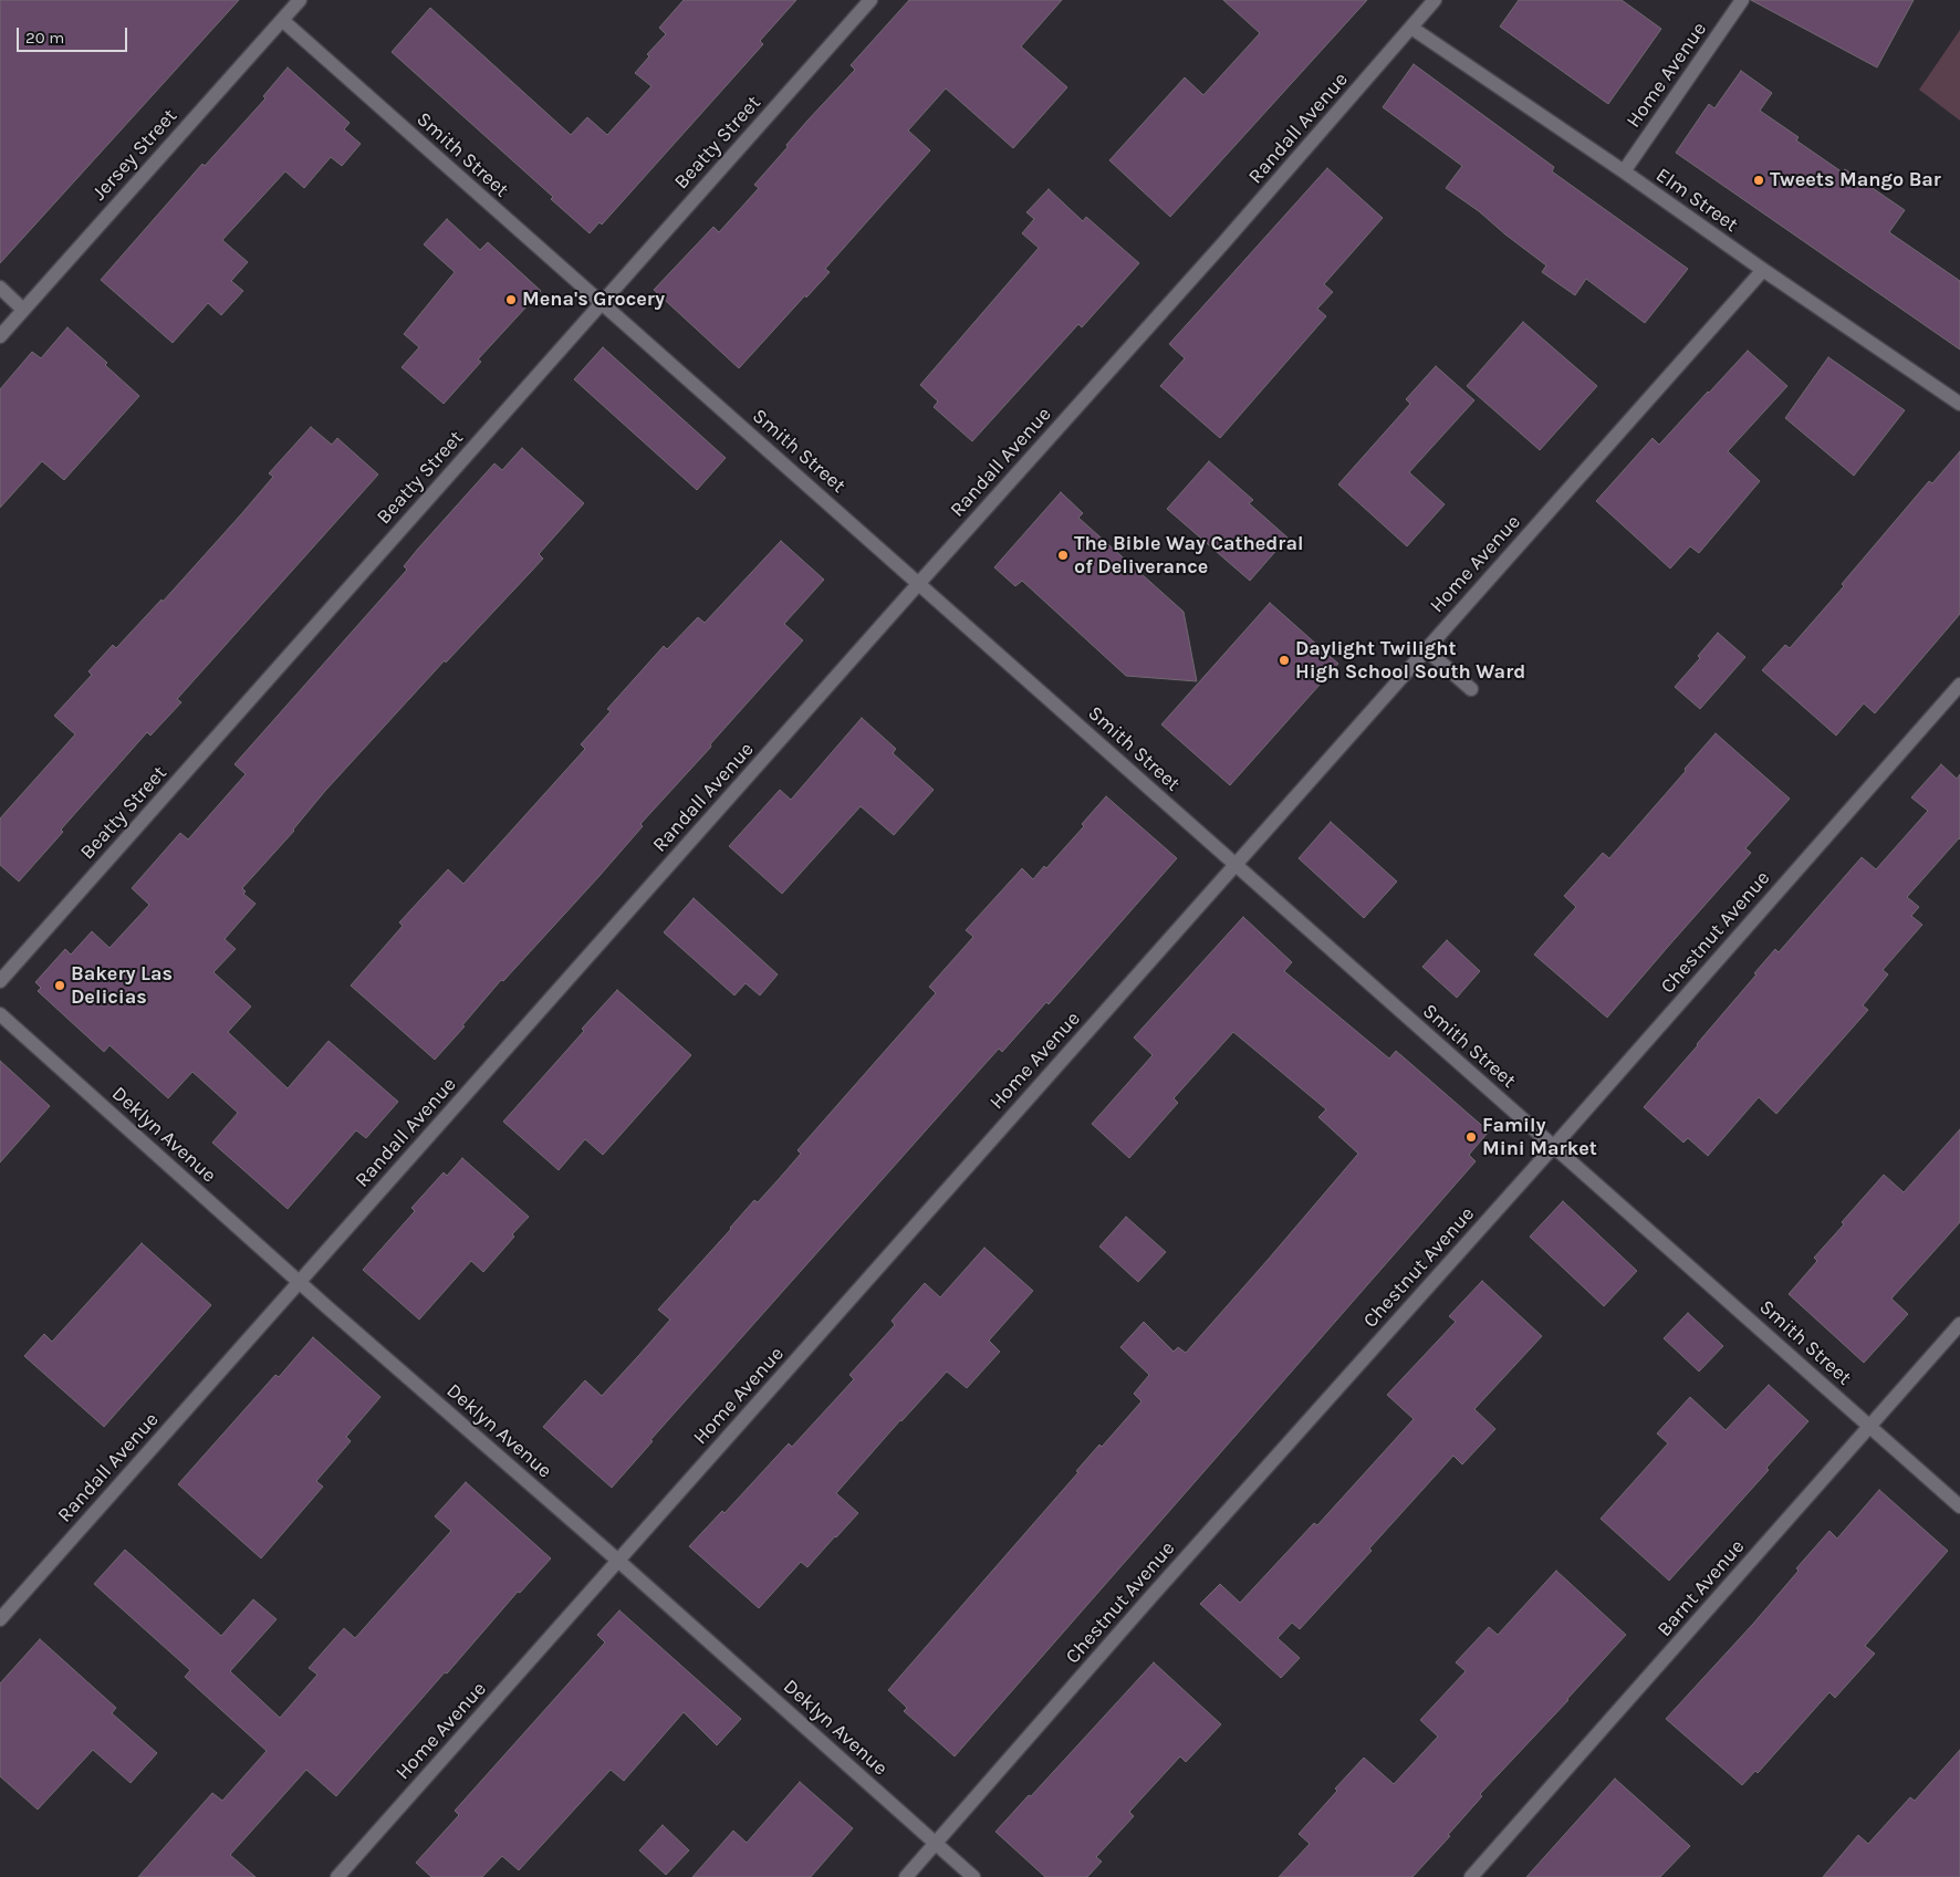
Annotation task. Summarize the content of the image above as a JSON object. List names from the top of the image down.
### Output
{
  "streets": {
    "street": [
      "Home Avenue",
      "Randall Avenue",
      "Beatty Street",
      "Jersey Street",
      "Smith Street",
      "Elm Street",
      "Chestnut Avenue",
      "Deklyn Avenue",
      "Barnt Avenue"
    ]
  },
  "crossings": [
    ["Home Avenue", "Smith Street"],
    ["Home Avenue", "Elm Street"],
    ["Home Avenue", "Deklyn Avenue"],
    ["Randall Avenue", "Smith Street"],
    ["Randall Avenue", "Elm Street"],
    ["Randall Avenue", "Deklyn Avenue"],
    ["Beatty Street", "Smith Street"],
    ["Jersey Street", "Smith Street"],
    ["Smith Street", "Chestnut Avenue"],
    ["Smith Street", "Barnt Avenue"],
    ["Chestnut Avenue", "Deklyn Avenue"]
  ],
  "places": [
    "Tweets Mango Bar",
    "Mena's Grocery",
    "The Bible Way Cathedral of Deliverance",
    "Daylight Twilight High School South Ward",
    "Bakery Las Delicias",
    "Family Mini Market"
  ],
  "scale_bar": "20 m"
}
